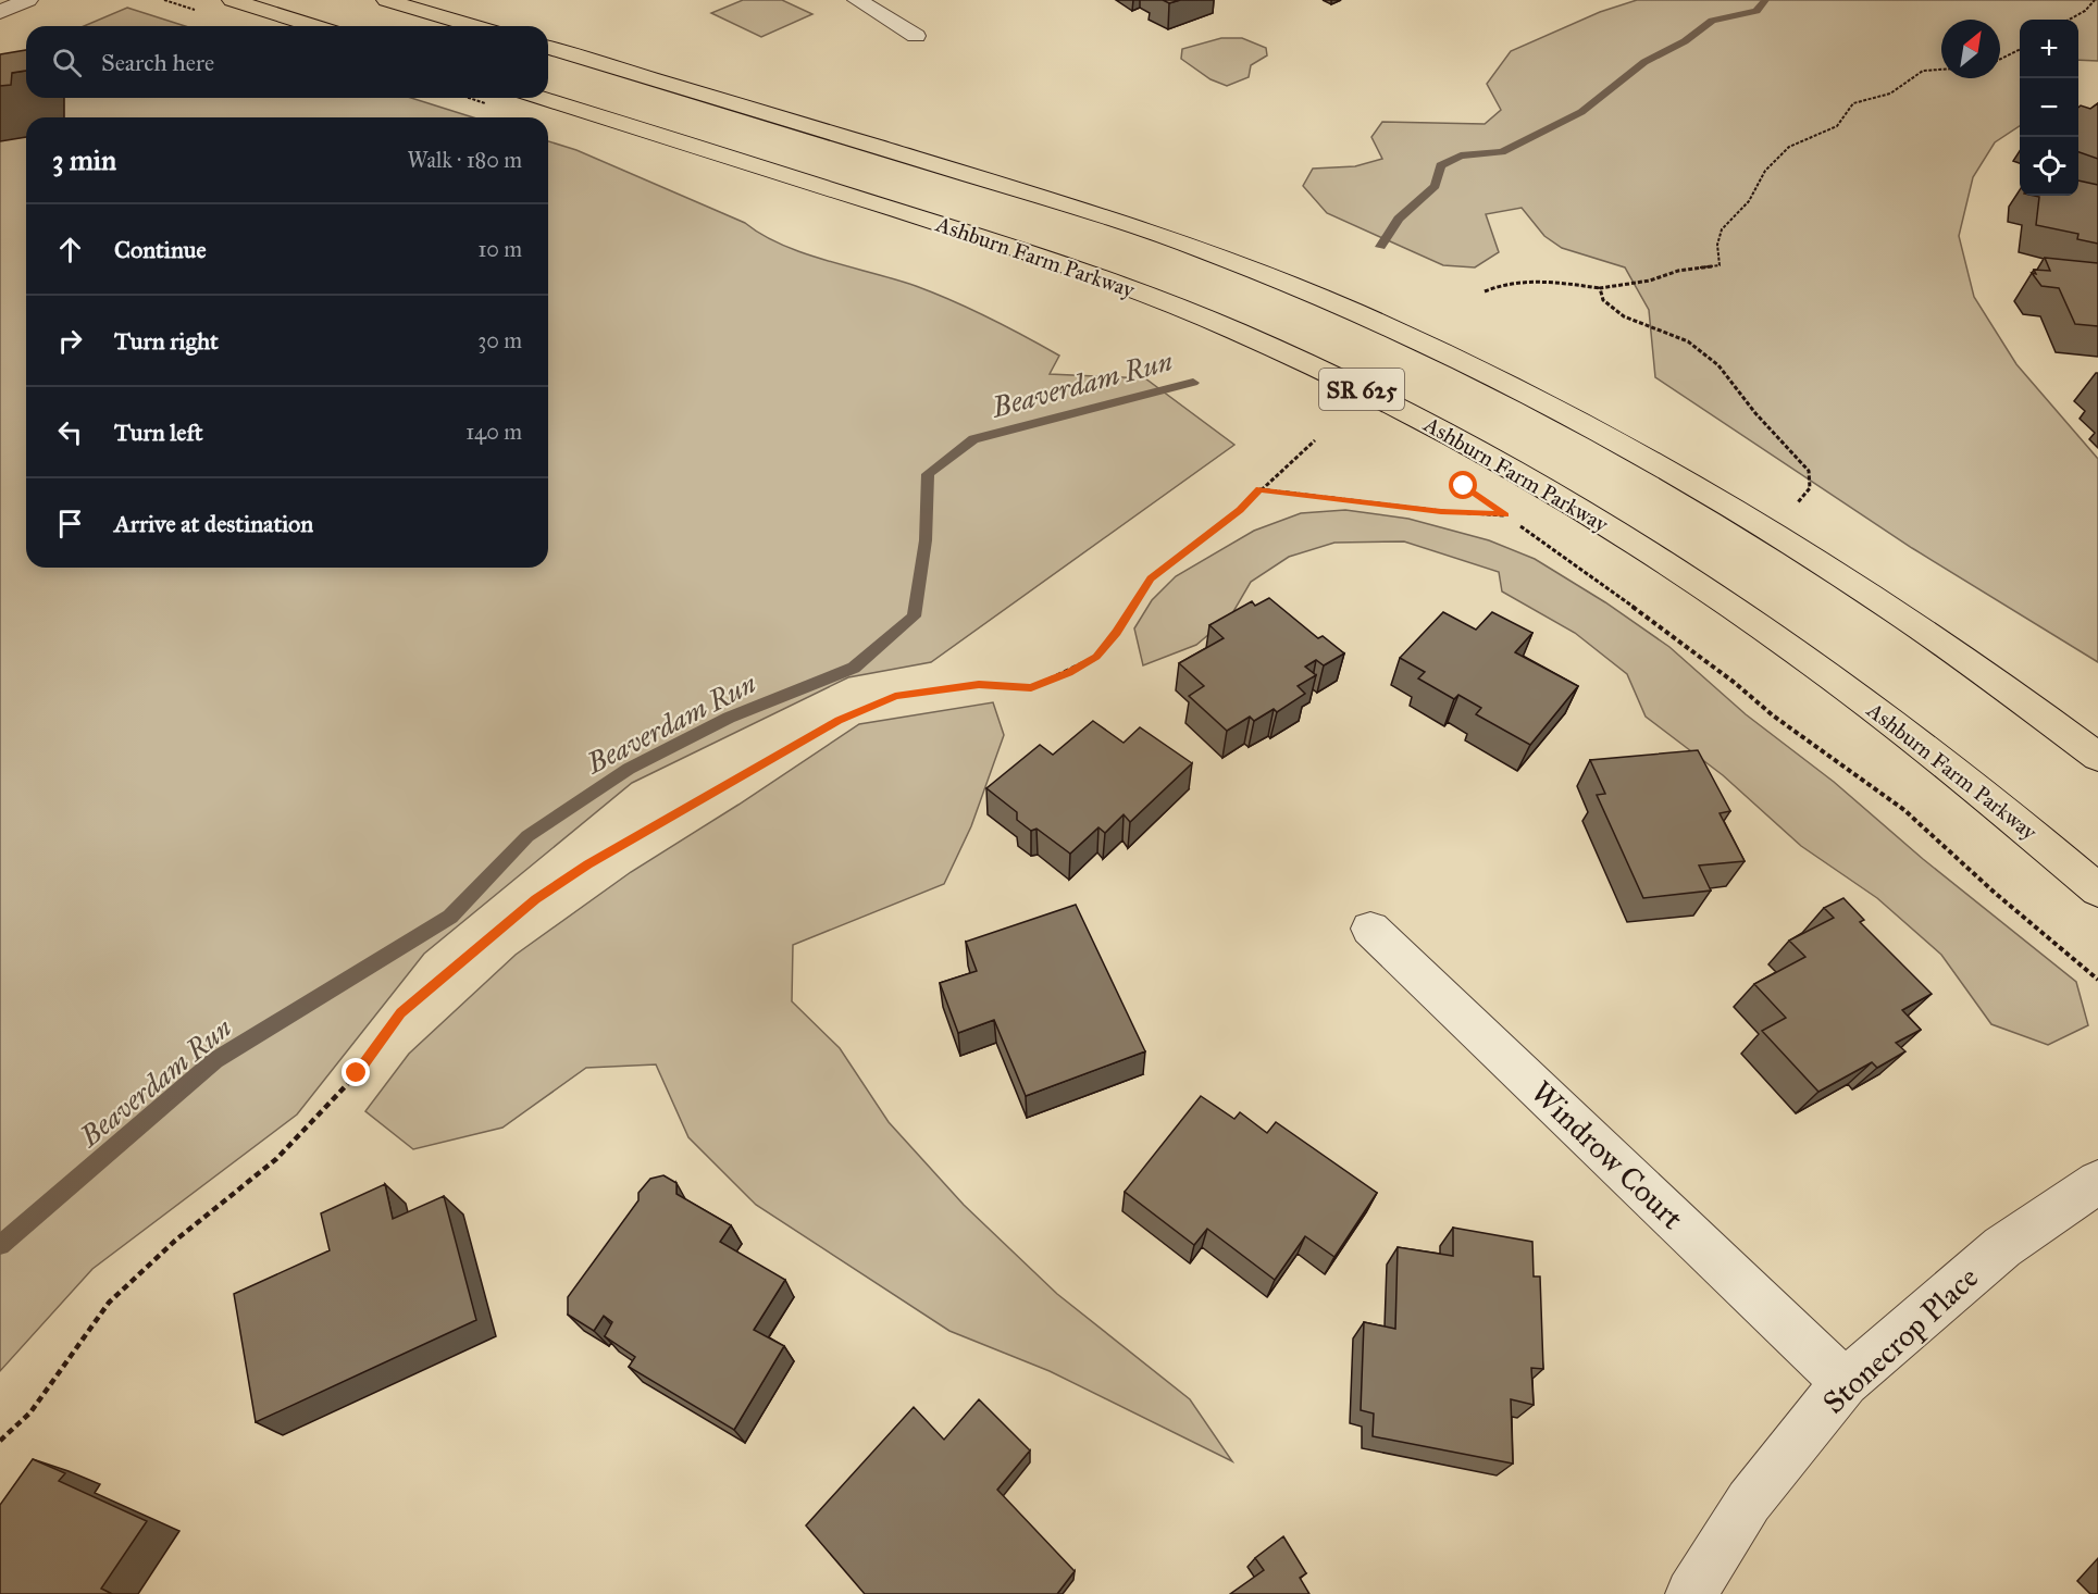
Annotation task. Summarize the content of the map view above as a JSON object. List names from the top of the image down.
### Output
{
  "streets": {
    "main road": ["Ashburn Farm Parkway", "SR 625"],
    "street": ["Windrow Court", "Stonecrop Place"]
  },
  "crossings": [
    ["Windrow Court", "Stonecrop Place"]
  ],
  "water": ["Beaverdam Run"],
  "north": "top right",
  "page": {
    "map_buttons": ["+", "−"],
    "search": "Search here",
    "heading": ["3 min", "Walk · 180 m"],
    "list": [
      ["Continue", "10 m"],
      ["Turn right", "30 m"],
      ["Turn left", "140 m"],
      "Arrive at destination"
    ]
  }
}
